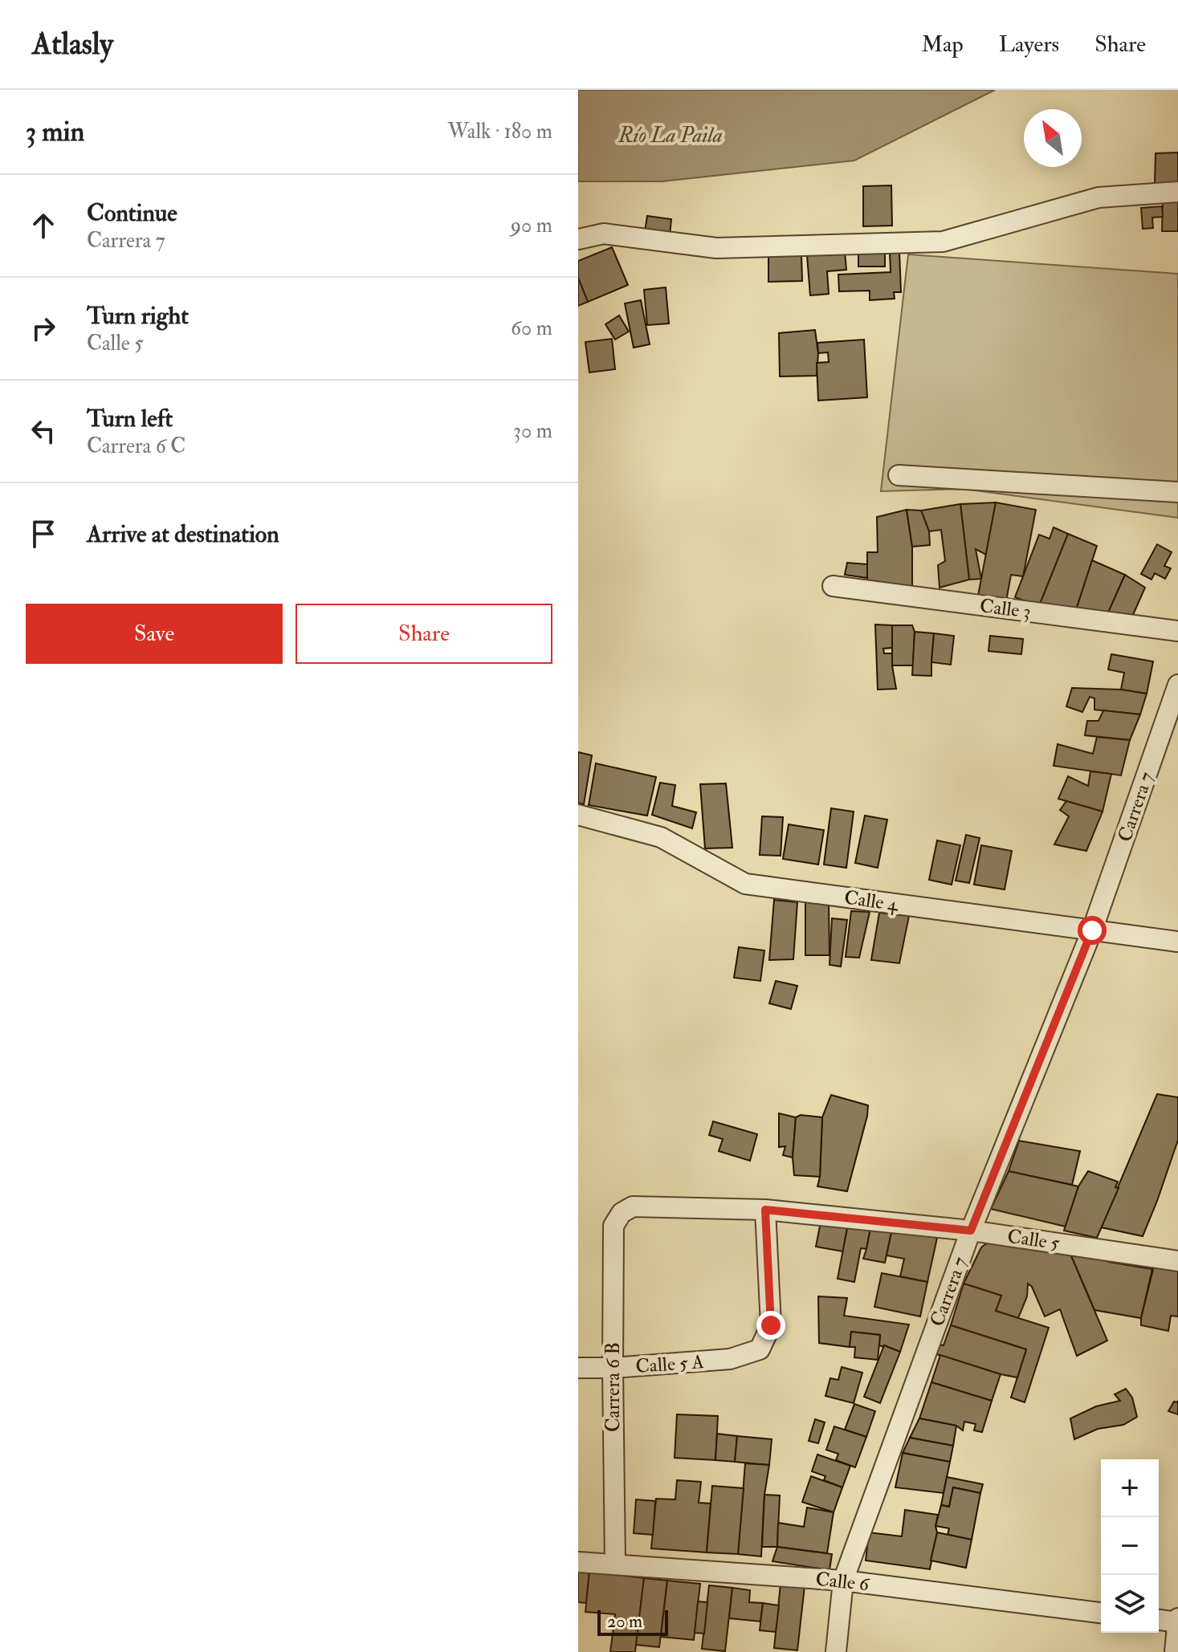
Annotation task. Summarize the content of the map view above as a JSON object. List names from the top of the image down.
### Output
{
  "streets": {
    "street": [
      "Calle 3",
      "Carrera 7",
      "Calle 4",
      "Calle 5",
      "Calle 5 A",
      "Carrera 6 B",
      "Calle 6"
    ]
  },
  "crossings": [
    ["Carrera 7", "Calle 4"],
    ["Carrera 7", "Calle 5"],
    ["Carrera 7", "Calle 6"],
    ["Calle 5", "Calle 5 A"],
    ["Calle 5", "Carrera 6 B"],
    ["Calle 5 A", "Carrera 6 B"],
    ["Carrera 6 B", "Calle 6"]
  ],
  "water": ["Río La Paila"],
  "scale_bar": "20 m",
  "north": "top left",
  "page": {
    "header": "Atlasly",
    "nav": ["Map", "Layers", "Share"],
    "heading": ["3 min", "Walk · 180 m"],
    "list": [
      ["Continue", "Carrera 7", "90 m"],
      ["Turn right", "Calle 5", "60 m"],
      ["Turn left", "Carrera 6 C", "30 m"],
      "Arrive at destination"
    ],
    "buttons": ["Save", "Share"],
    "map_buttons": ["+", "−"],
    "scale": "20 m"
  }
}
